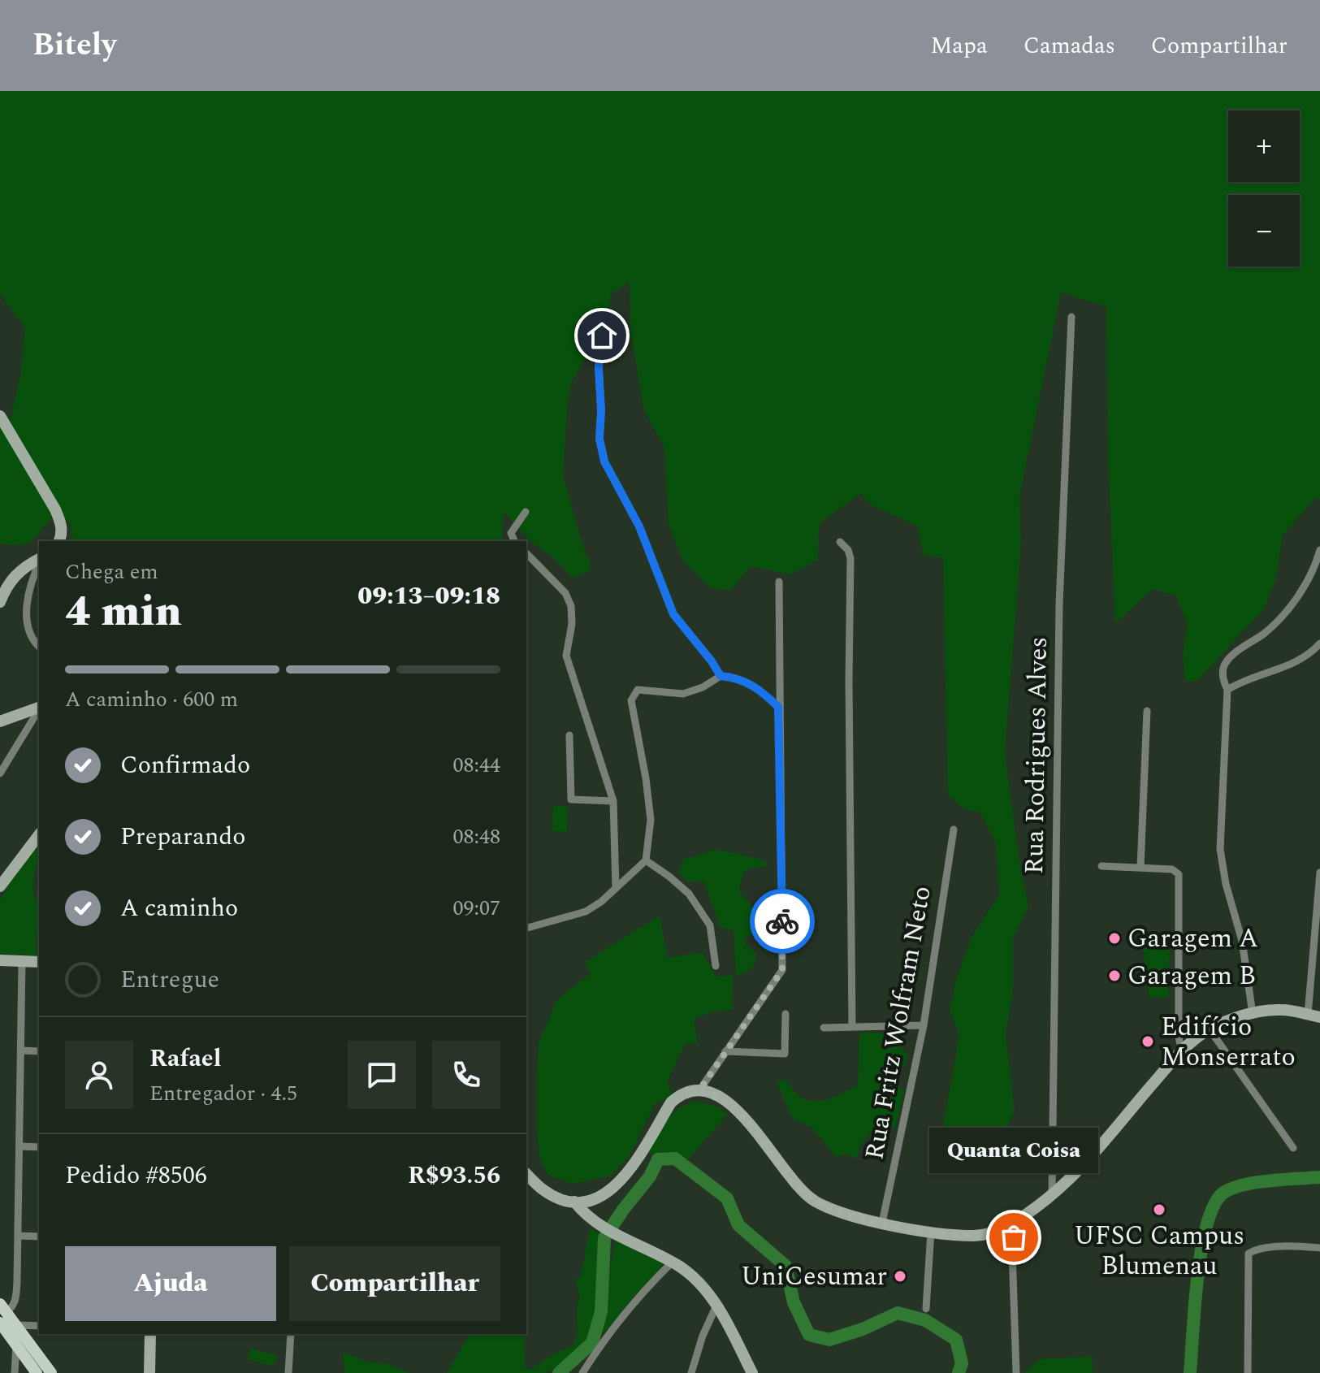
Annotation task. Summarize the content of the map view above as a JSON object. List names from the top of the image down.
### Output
{
  "streets": {
    "street": ["Rua Rodrigues Alves", "Rua Fritz Wolfram Neto"]
  },
  "places": [
    "Garagem A",
    "Garagem B",
    "Edifício Monserrato",
    "UFSC Campus Blumenau",
    "Quanta Coisa",
    "UniCesumar"
  ],
  "page": {
    "header": "Bitely",
    "nav": ["Mapa", "Camadas", "Compartilhar"],
    "map_buttons": ["+", "−"],
    "heading": ["4 min", "Chega em", "09:13–09:18"],
    "panel": [
      "Rafael",
      "Entregador · 4.5",
      "Pedido #8506",
      "R$93.56"
    ],
    "bar": "A caminho · 600 m",
    "list": [
      ["Confirmado", "08:44"],
      ["Preparando", "08:48"],
      ["A caminho", "09:07"],
      "Entregue"
    ],
    "bubble": "Quanta Coisa",
    "buttons": ["Ajuda", "Compartilhar"]
  }
}
